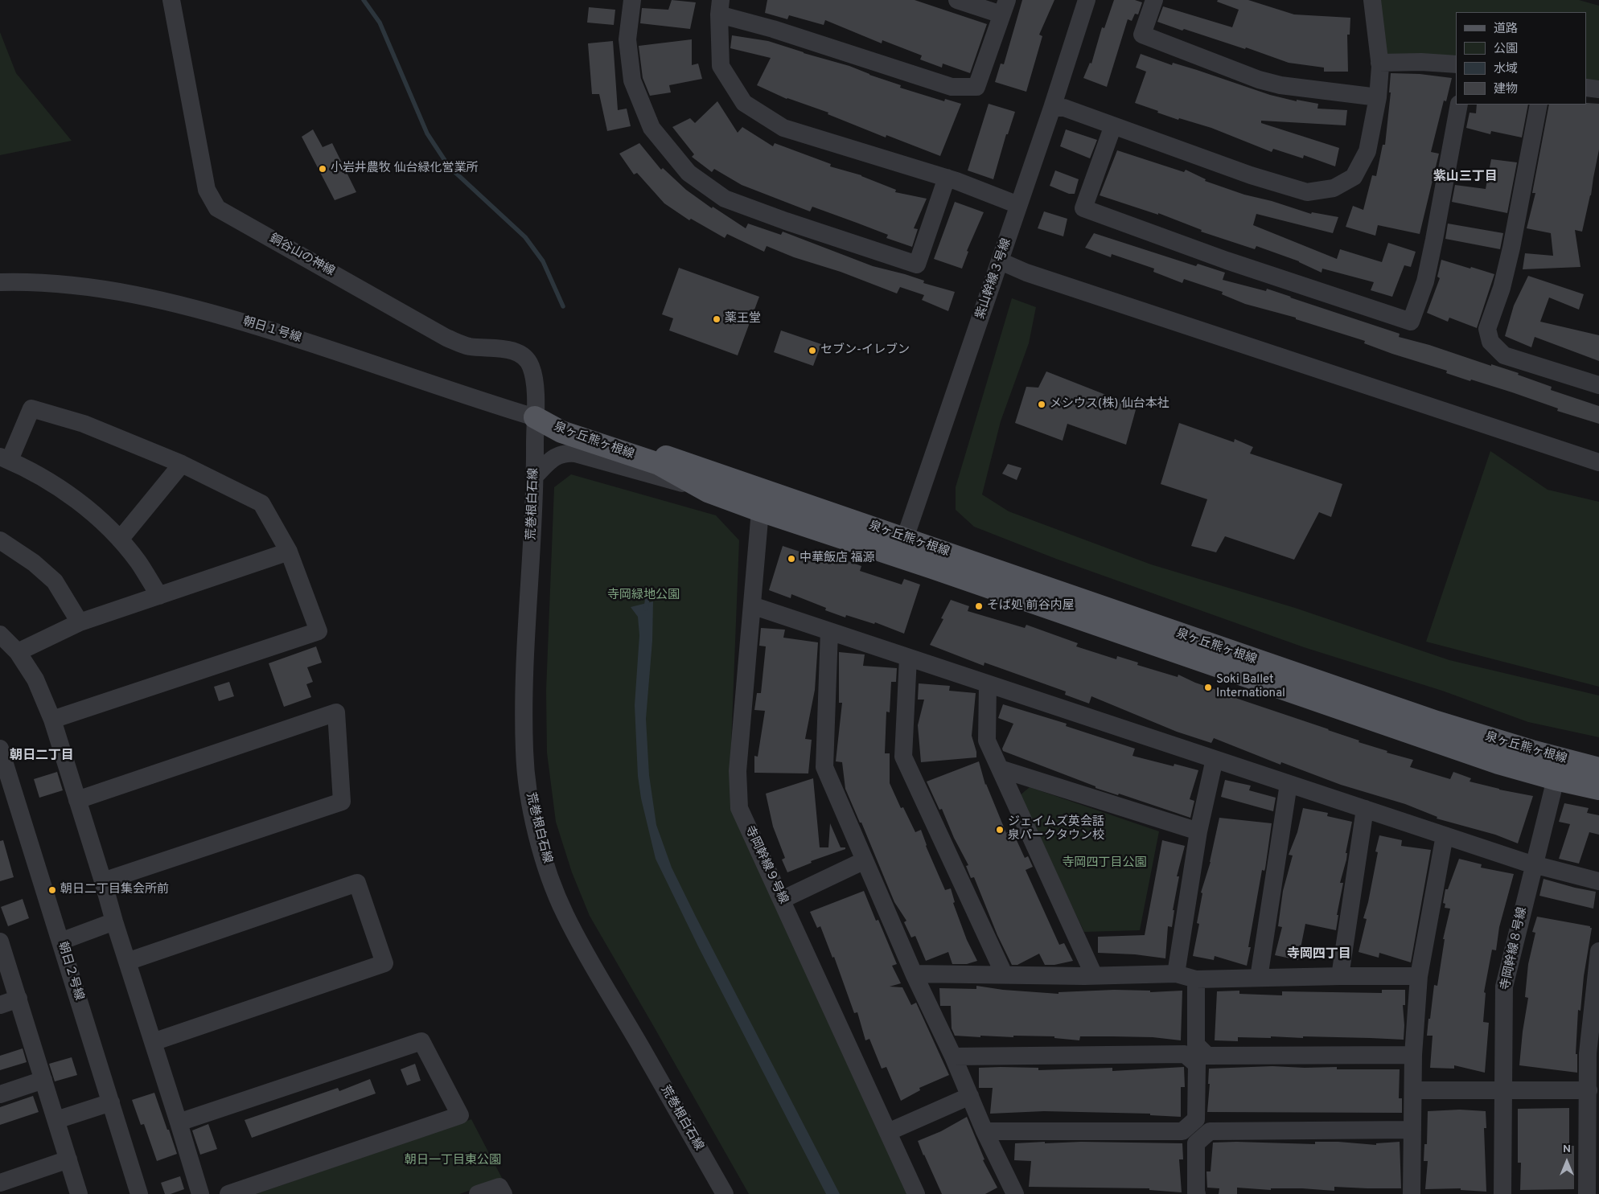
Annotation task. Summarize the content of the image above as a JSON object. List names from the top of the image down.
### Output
{
  "streets": {
    "main road": ["泉ヶ丘熊ヶ根線"],
    "street": [
      "銅谷山の神線",
      "紫山幹線３号線",
      "朝日１号線",
      "荒巻根白石線",
      "寺岡幹線９号線",
      "寺岡幹線８号線",
      "朝日２号線"
    ]
  },
  "crossings": [
    ["銅谷山の神線", "朝日１号線"],
    ["銅谷山の神線", "泉ヶ丘熊ヶ根線"],
    ["銅谷山の神線", "荒巻根白石線"],
    ["紫山幹線３号線", "泉ヶ丘熊ヶ根線"],
    ["朝日１号線", "泉ヶ丘熊ヶ根線"],
    ["朝日１号線", "荒巻根白石線"],
    ["泉ヶ丘熊ヶ根線", "荒巻根白石線"],
    ["泉ヶ丘熊ヶ根線", "寺岡幹線９号線"],
    ["泉ヶ丘熊ヶ根線", "寺岡幹線８号線"]
  ],
  "districts": ["紫山三丁目", "朝日二丁目", "寺岡四丁目"],
  "parks": ["寺岡緑地公園", "寺岡四丁目公園", "朝日一丁目東公園"],
  "places": [
    "小岩井農牧 仙台緑化営業所",
    "薬王堂",
    "セブン-イレブン",
    "メシウス(株) 仙台本社",
    "中華飯店 福源",
    "そば処 前谷内屋",
    "Soki Ballet International",
    "ジェイムズ英会話 泉パークタウン校",
    "朝日二丁目集会所前"
  ],
  "legend": [
    "道路",
    "公園",
    "水域",
    "建物"
  ],
  "north": "top"
}
